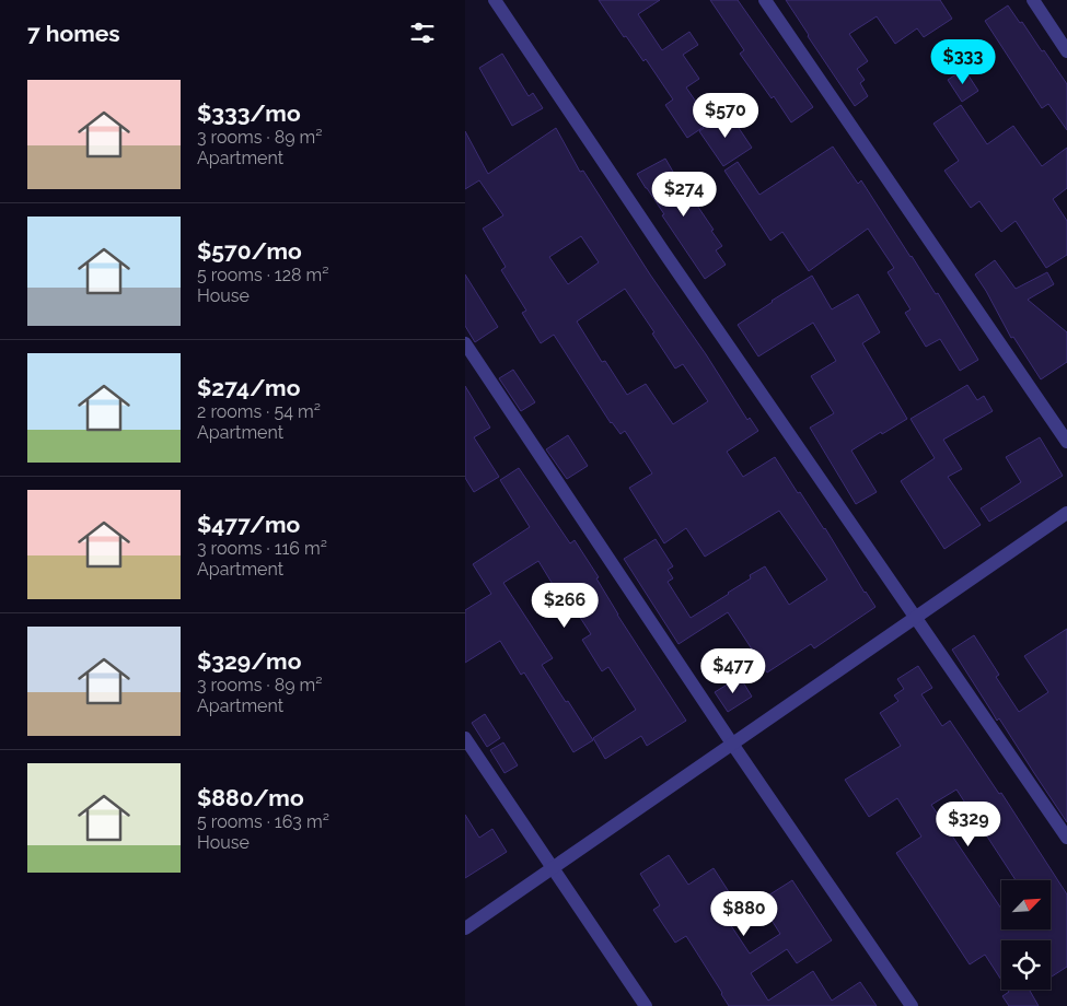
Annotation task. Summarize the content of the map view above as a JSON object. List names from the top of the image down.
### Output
{
  "north": "top right",
  "page": {
    "heading": "7 homes",
    "price": [
      "$333",
      "$570",
      "$274",
      "$266",
      "$477",
      "$329",
      "$880"
    ],
    "list": [
      {
        "name": "$333/mo",
        "note": "3 rooms · 89 m² · Apartment"
      },
      {
        "name": "$570/mo",
        "note": "5 rooms · 128 m² · House"
      },
      {
        "name": "$274/mo",
        "note": "2 rooms · 54 m² · Apartment"
      },
      {
        "name": "$477/mo",
        "note": "3 rooms · 116 m² · Apartment"
      },
      {
        "name": "$329/mo",
        "note": "3 rooms · 89 m² · Apartment"
      },
      {
        "name": "$880/mo",
        "note": "5 rooms · 163 m² · House"
      }
    ]
  }
}
